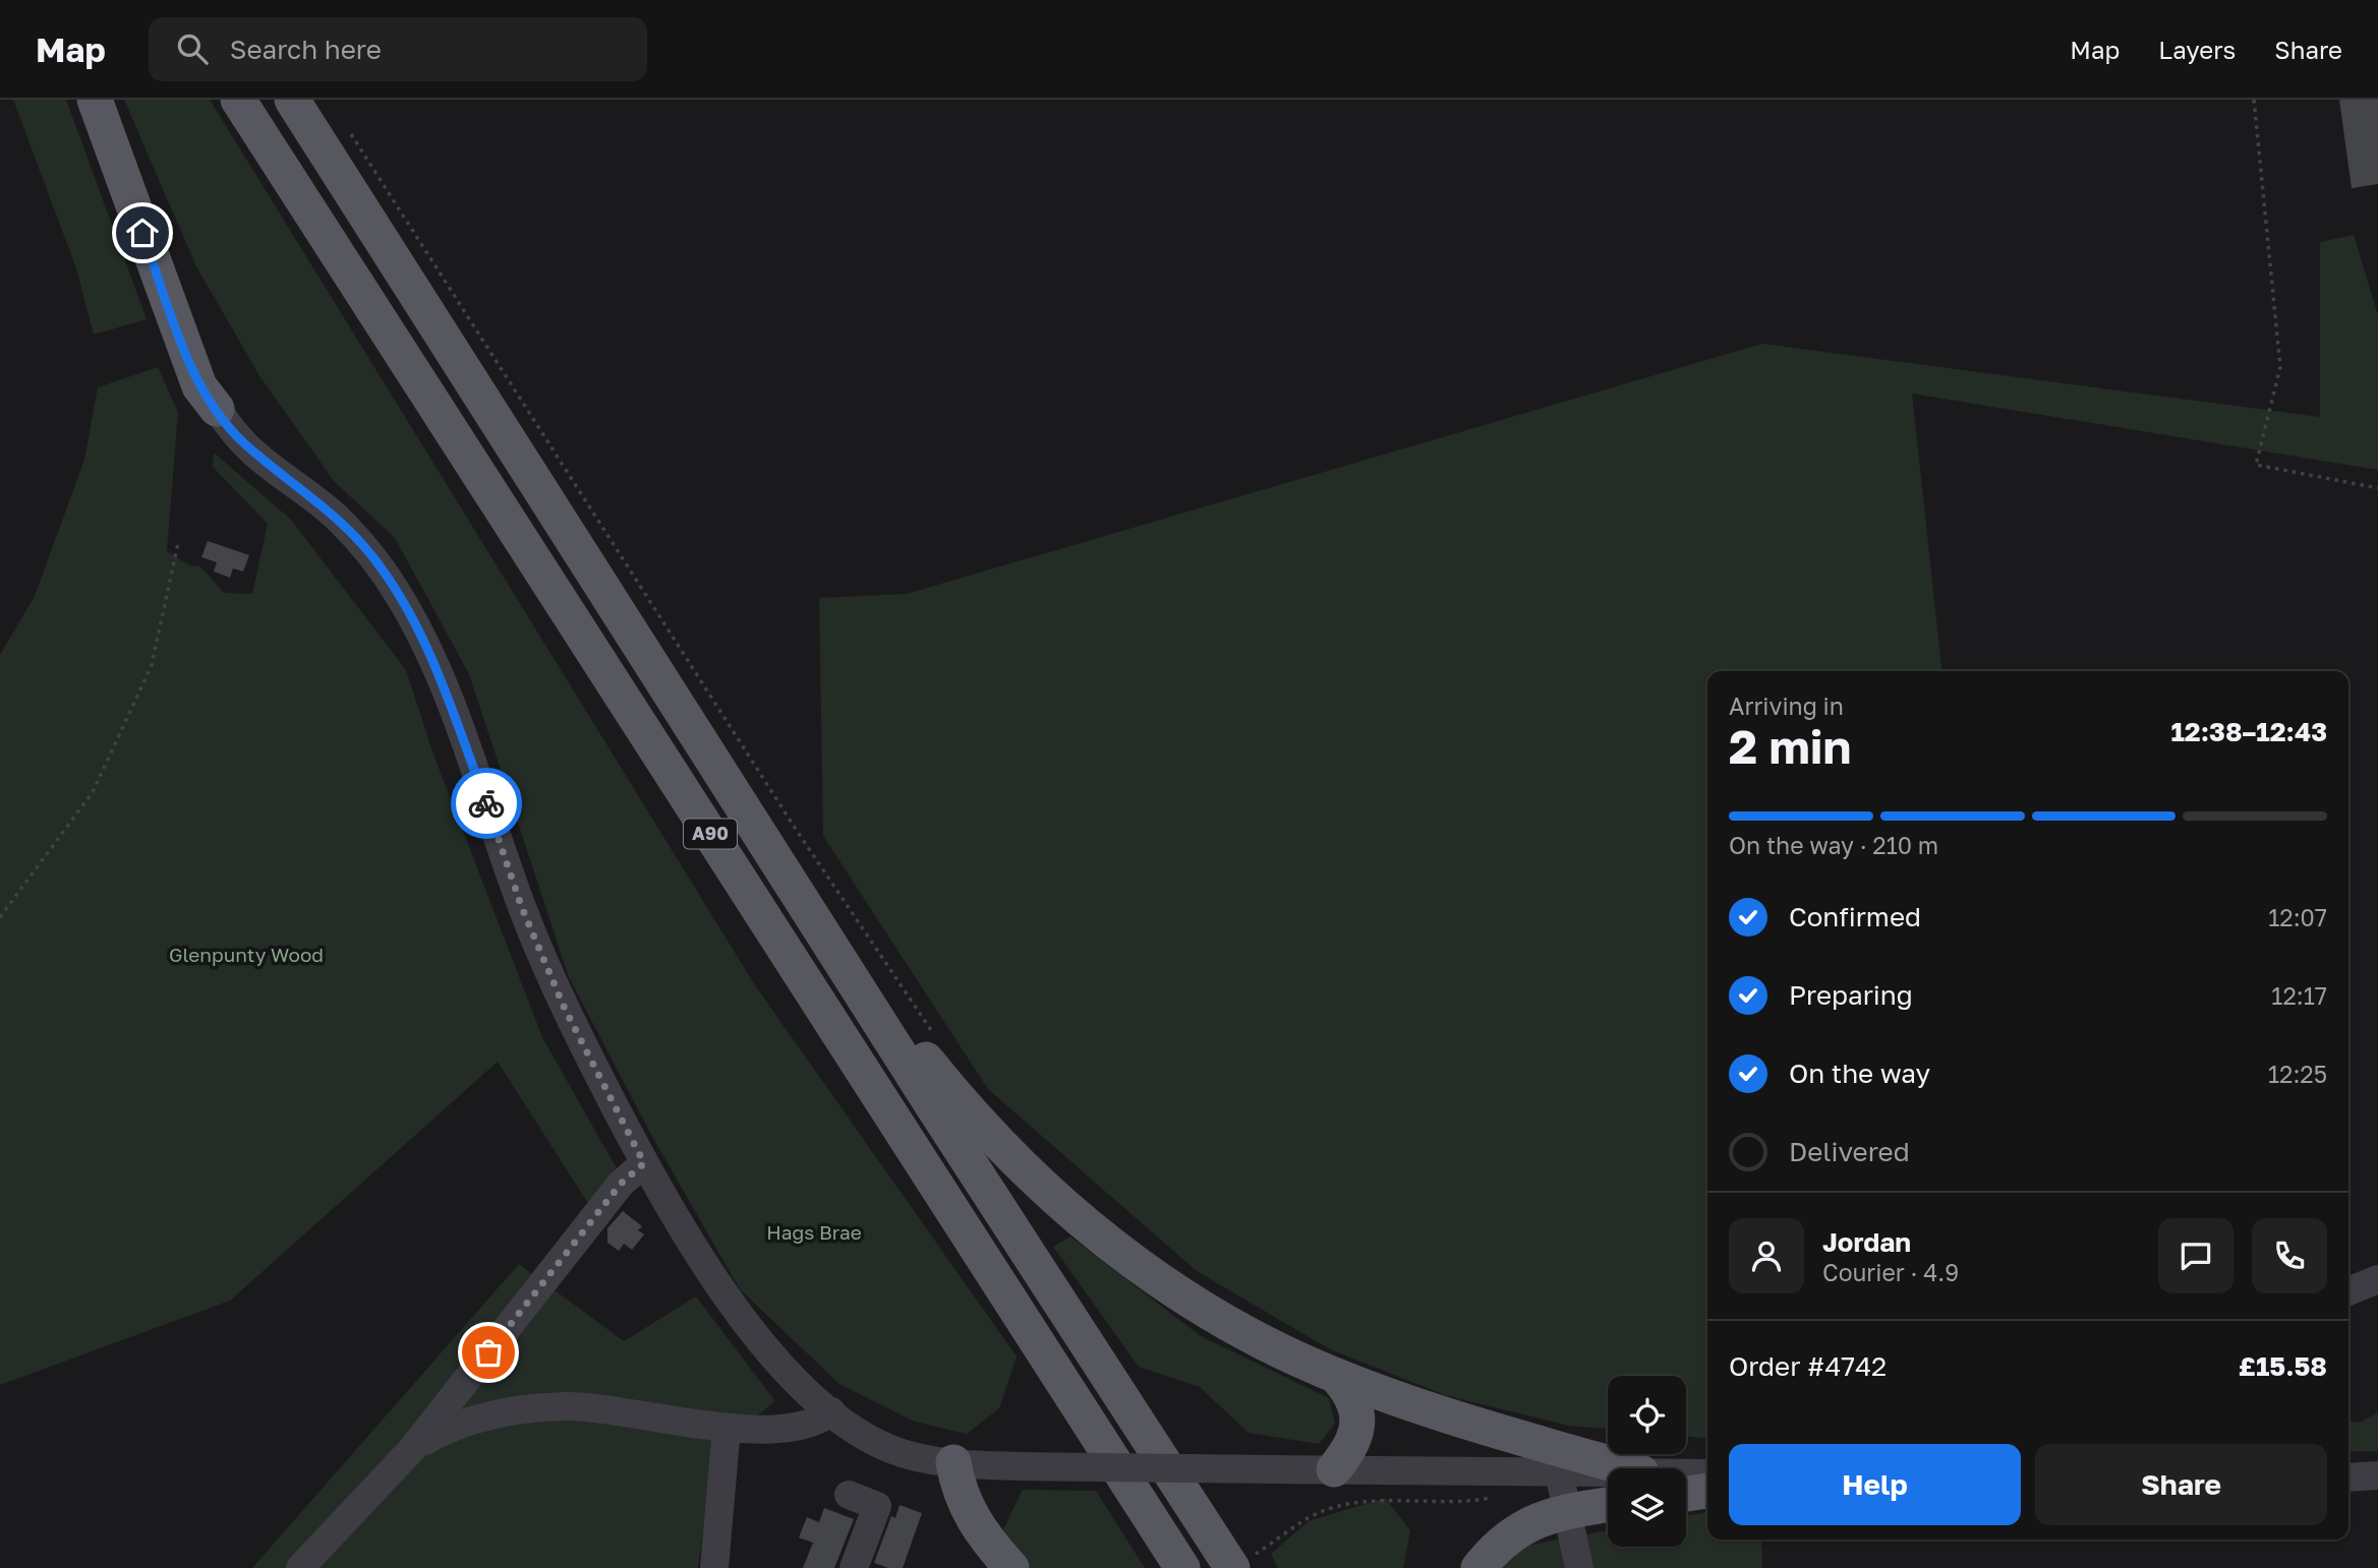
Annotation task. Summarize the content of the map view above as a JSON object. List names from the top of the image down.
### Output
{
  "streets": {
    "main road": ["A90"]
  },
  "parks": ["Glenpunty Wood", "Hags Brae"],
  "page": {
    "header": "Map",
    "search": "Search here",
    "nav": ["Map", "Layers", "Share"],
    "heading": ["2 min", "Arriving in", "12:38–12:43"],
    "panel": [
      "Jordan",
      "Courier · 4.9",
      "Order #4742",
      "£15.58"
    ],
    "bar": "On the way · 210 m",
    "list": [
      ["Confirmed", "12:07"],
      ["Preparing", "12:17"],
      ["On the way", "12:25"],
      "Delivered"
    ],
    "buttons": ["Help", "Share"]
  }
}
